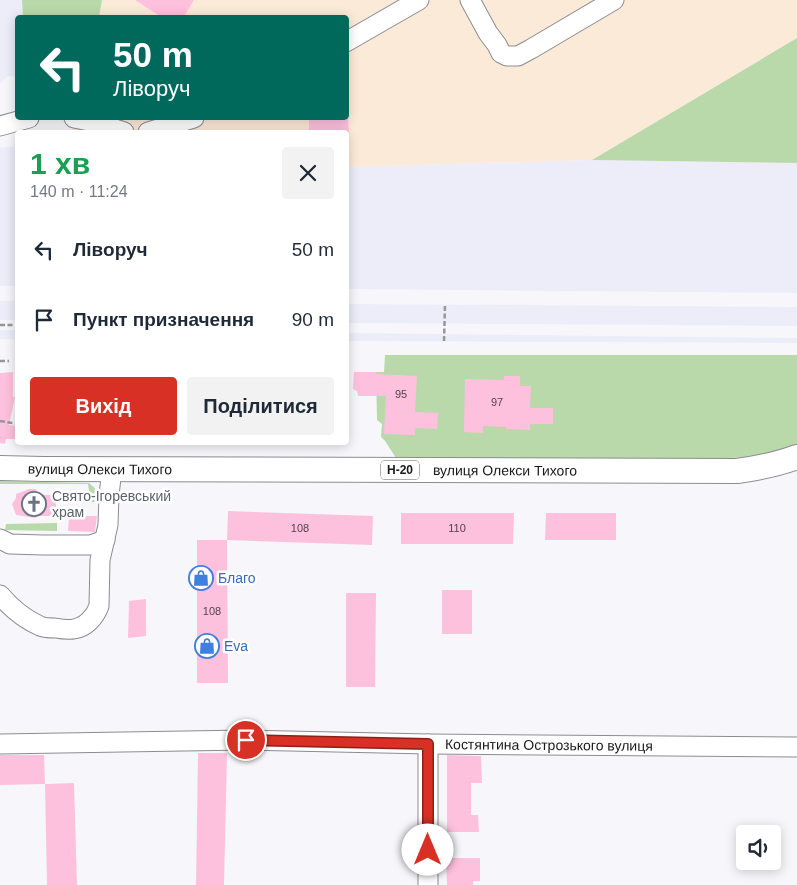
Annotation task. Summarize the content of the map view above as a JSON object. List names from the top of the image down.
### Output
{
  "streets": {
    "main road": ["вулиця Олекси Тихого", "Н-20"],
    "street": ["Костянтина Острозького вулиця"]
  },
  "places": {
    "church": ["Свято-Ігоревський храм"],
    "shop": ["Благо", "Eva"]
  },
  "house_numbers": [
    "95",
    "97",
    "108",
    "110",
    "108"
  ],
  "page": {
    "turn": ["50 m", "Ліворуч"],
    "heading": ["1 хв", "140 m · 11:24"],
    "list": [
      {
        "name": "Ліворуч",
        "value": "50 m"
      },
      {
        "name": "Пункт призначення",
        "value": "90 m"
      }
    ],
    "buttons": ["Вихід", "Поділитися"]
  }
}
